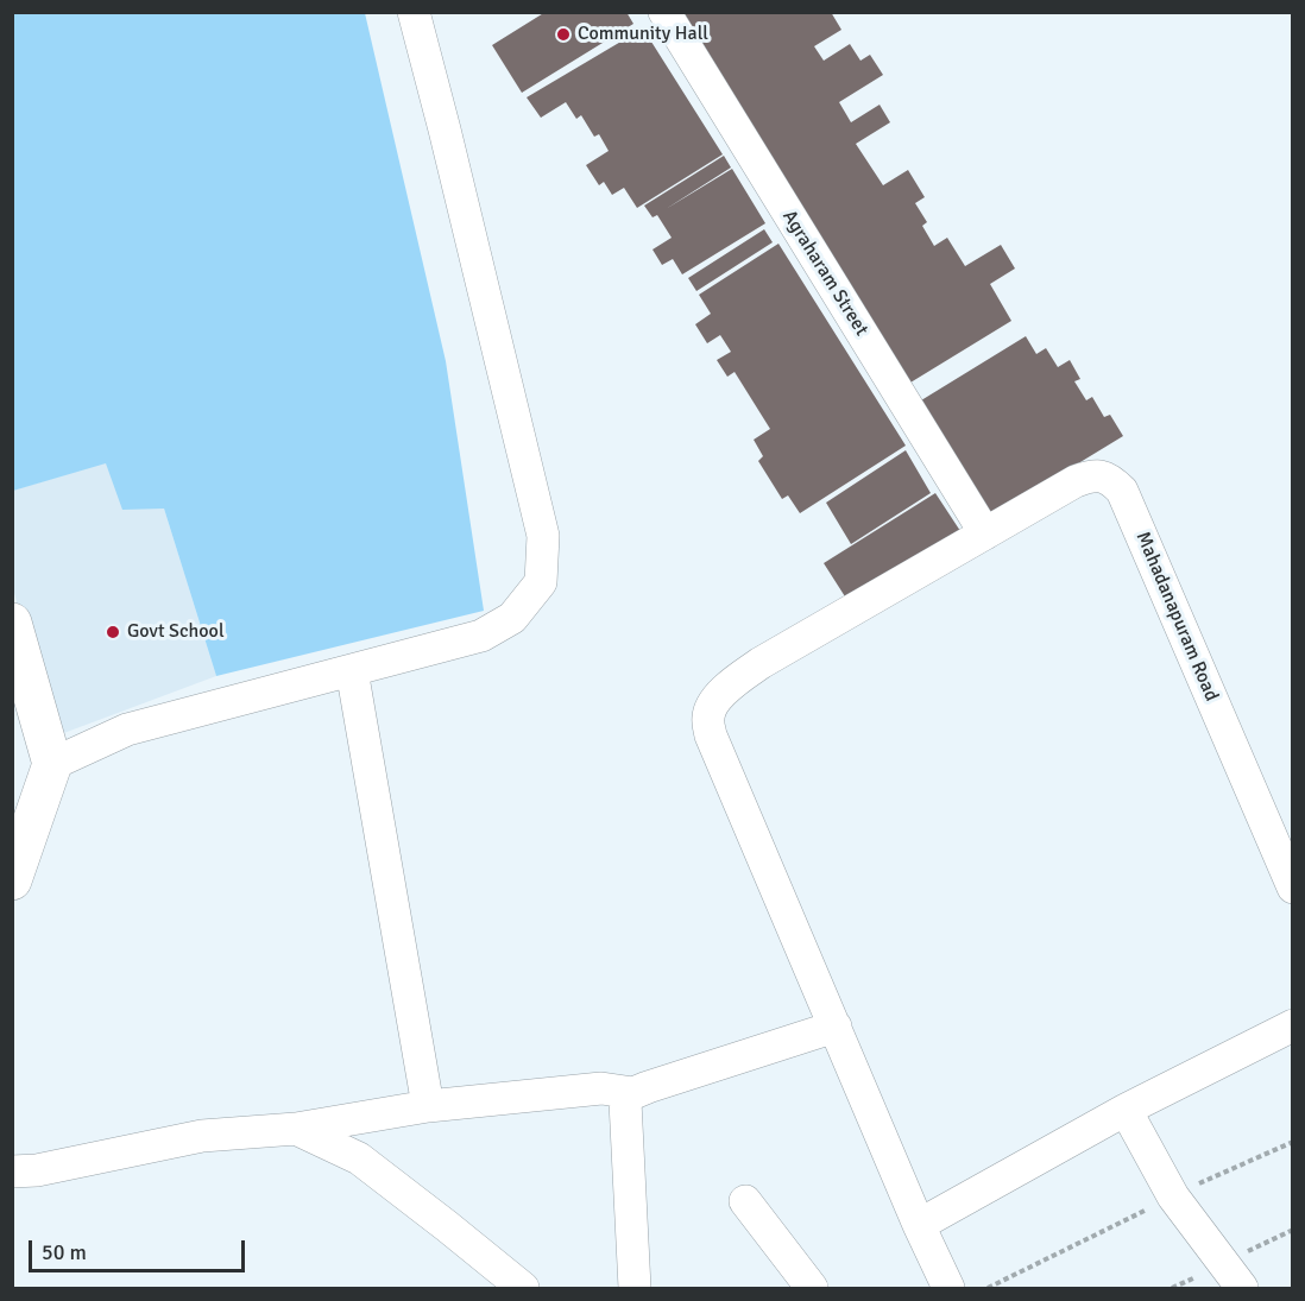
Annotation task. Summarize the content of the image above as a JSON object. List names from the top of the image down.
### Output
{
  "streets": {
    "street": ["Agraharam Street", "Mahadanapuram Road"]
  },
  "crossings": [
    ["Agraharam Street", "Mahadanapuram Road"]
  ],
  "places": ["Community Hall", "Govt School"],
  "scale_bar": "50 m"
}
